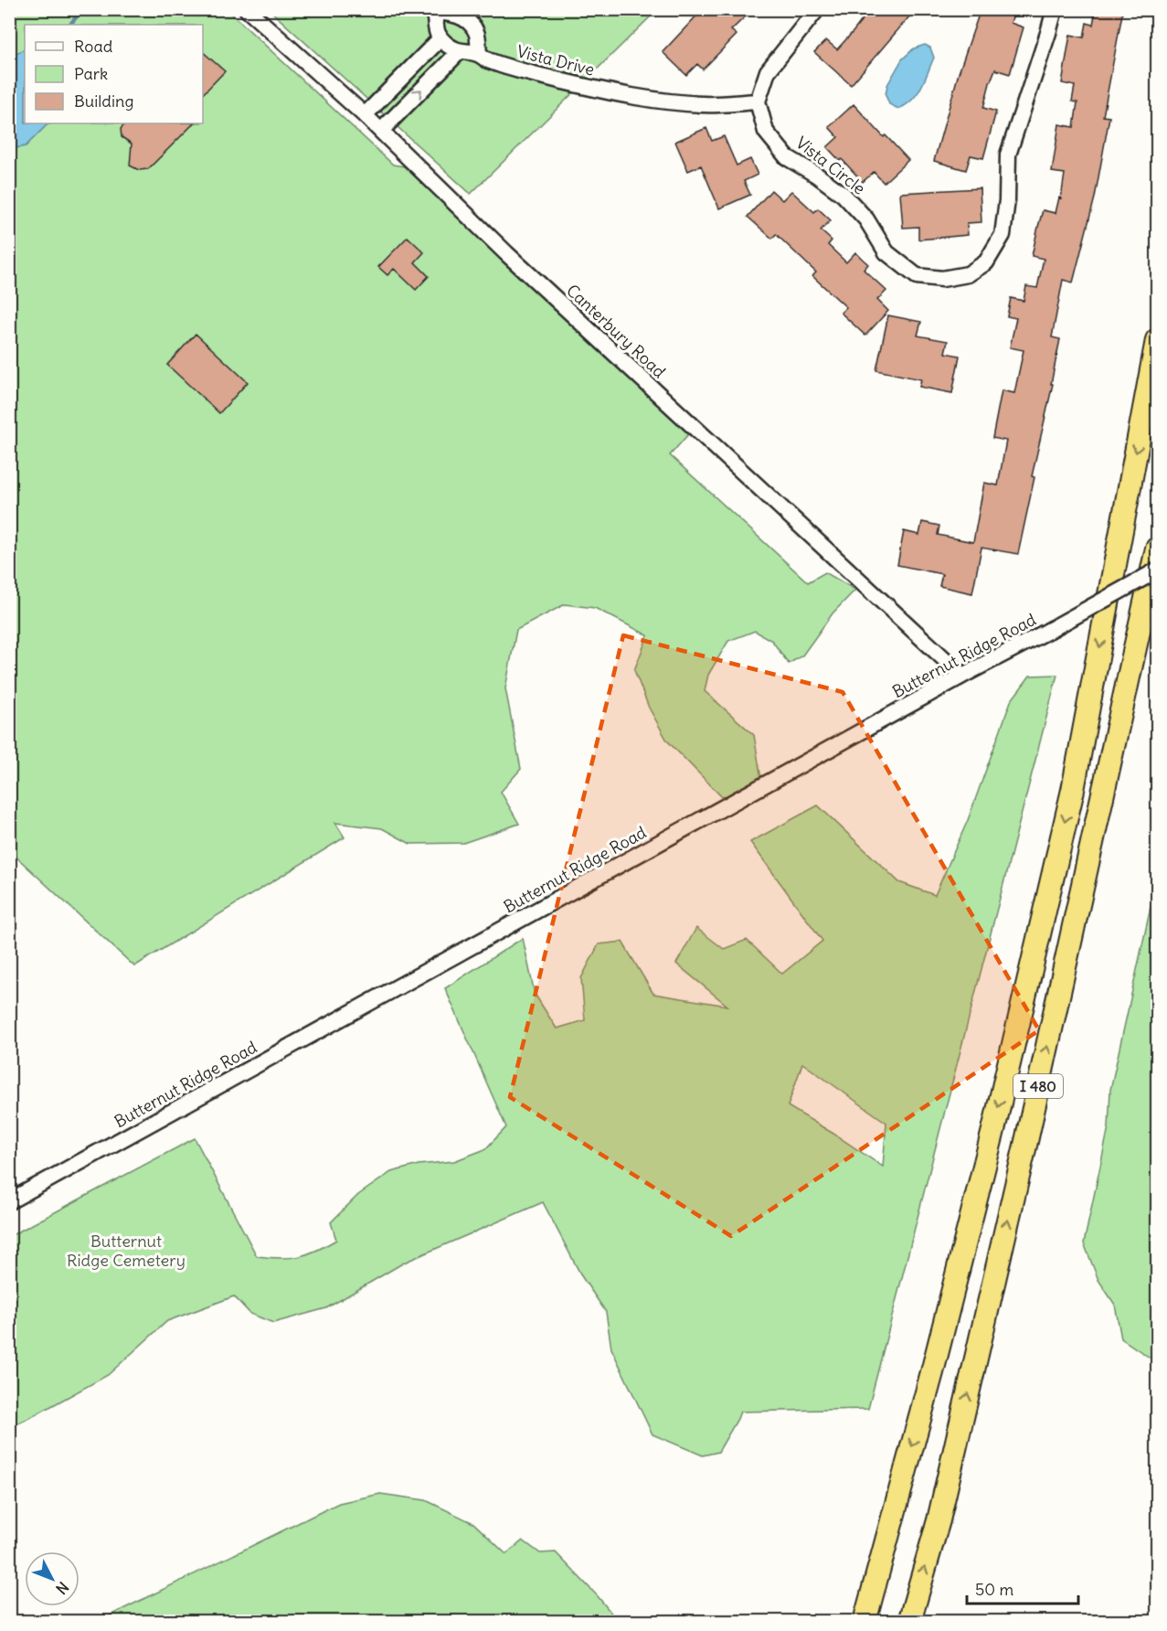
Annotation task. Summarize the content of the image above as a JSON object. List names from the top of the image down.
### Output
{
  "streets": {
    "highway": ["I 480"],
    "street": [
      "Vista Drive",
      "Vista Circle",
      "Canterbury Road",
      "Butternut Ridge Road"
    ]
  },
  "crossings": [
    ["Vista Drive", "Vista Circle"],
    ["Canterbury Road", "Butternut Ridge Road"]
  ],
  "parks": ["Butternut Ridge Cemetery"],
  "legend": ["Road", "Park", "Building"],
  "scale_bar": "50 m",
  "north": "bottom right"
}
